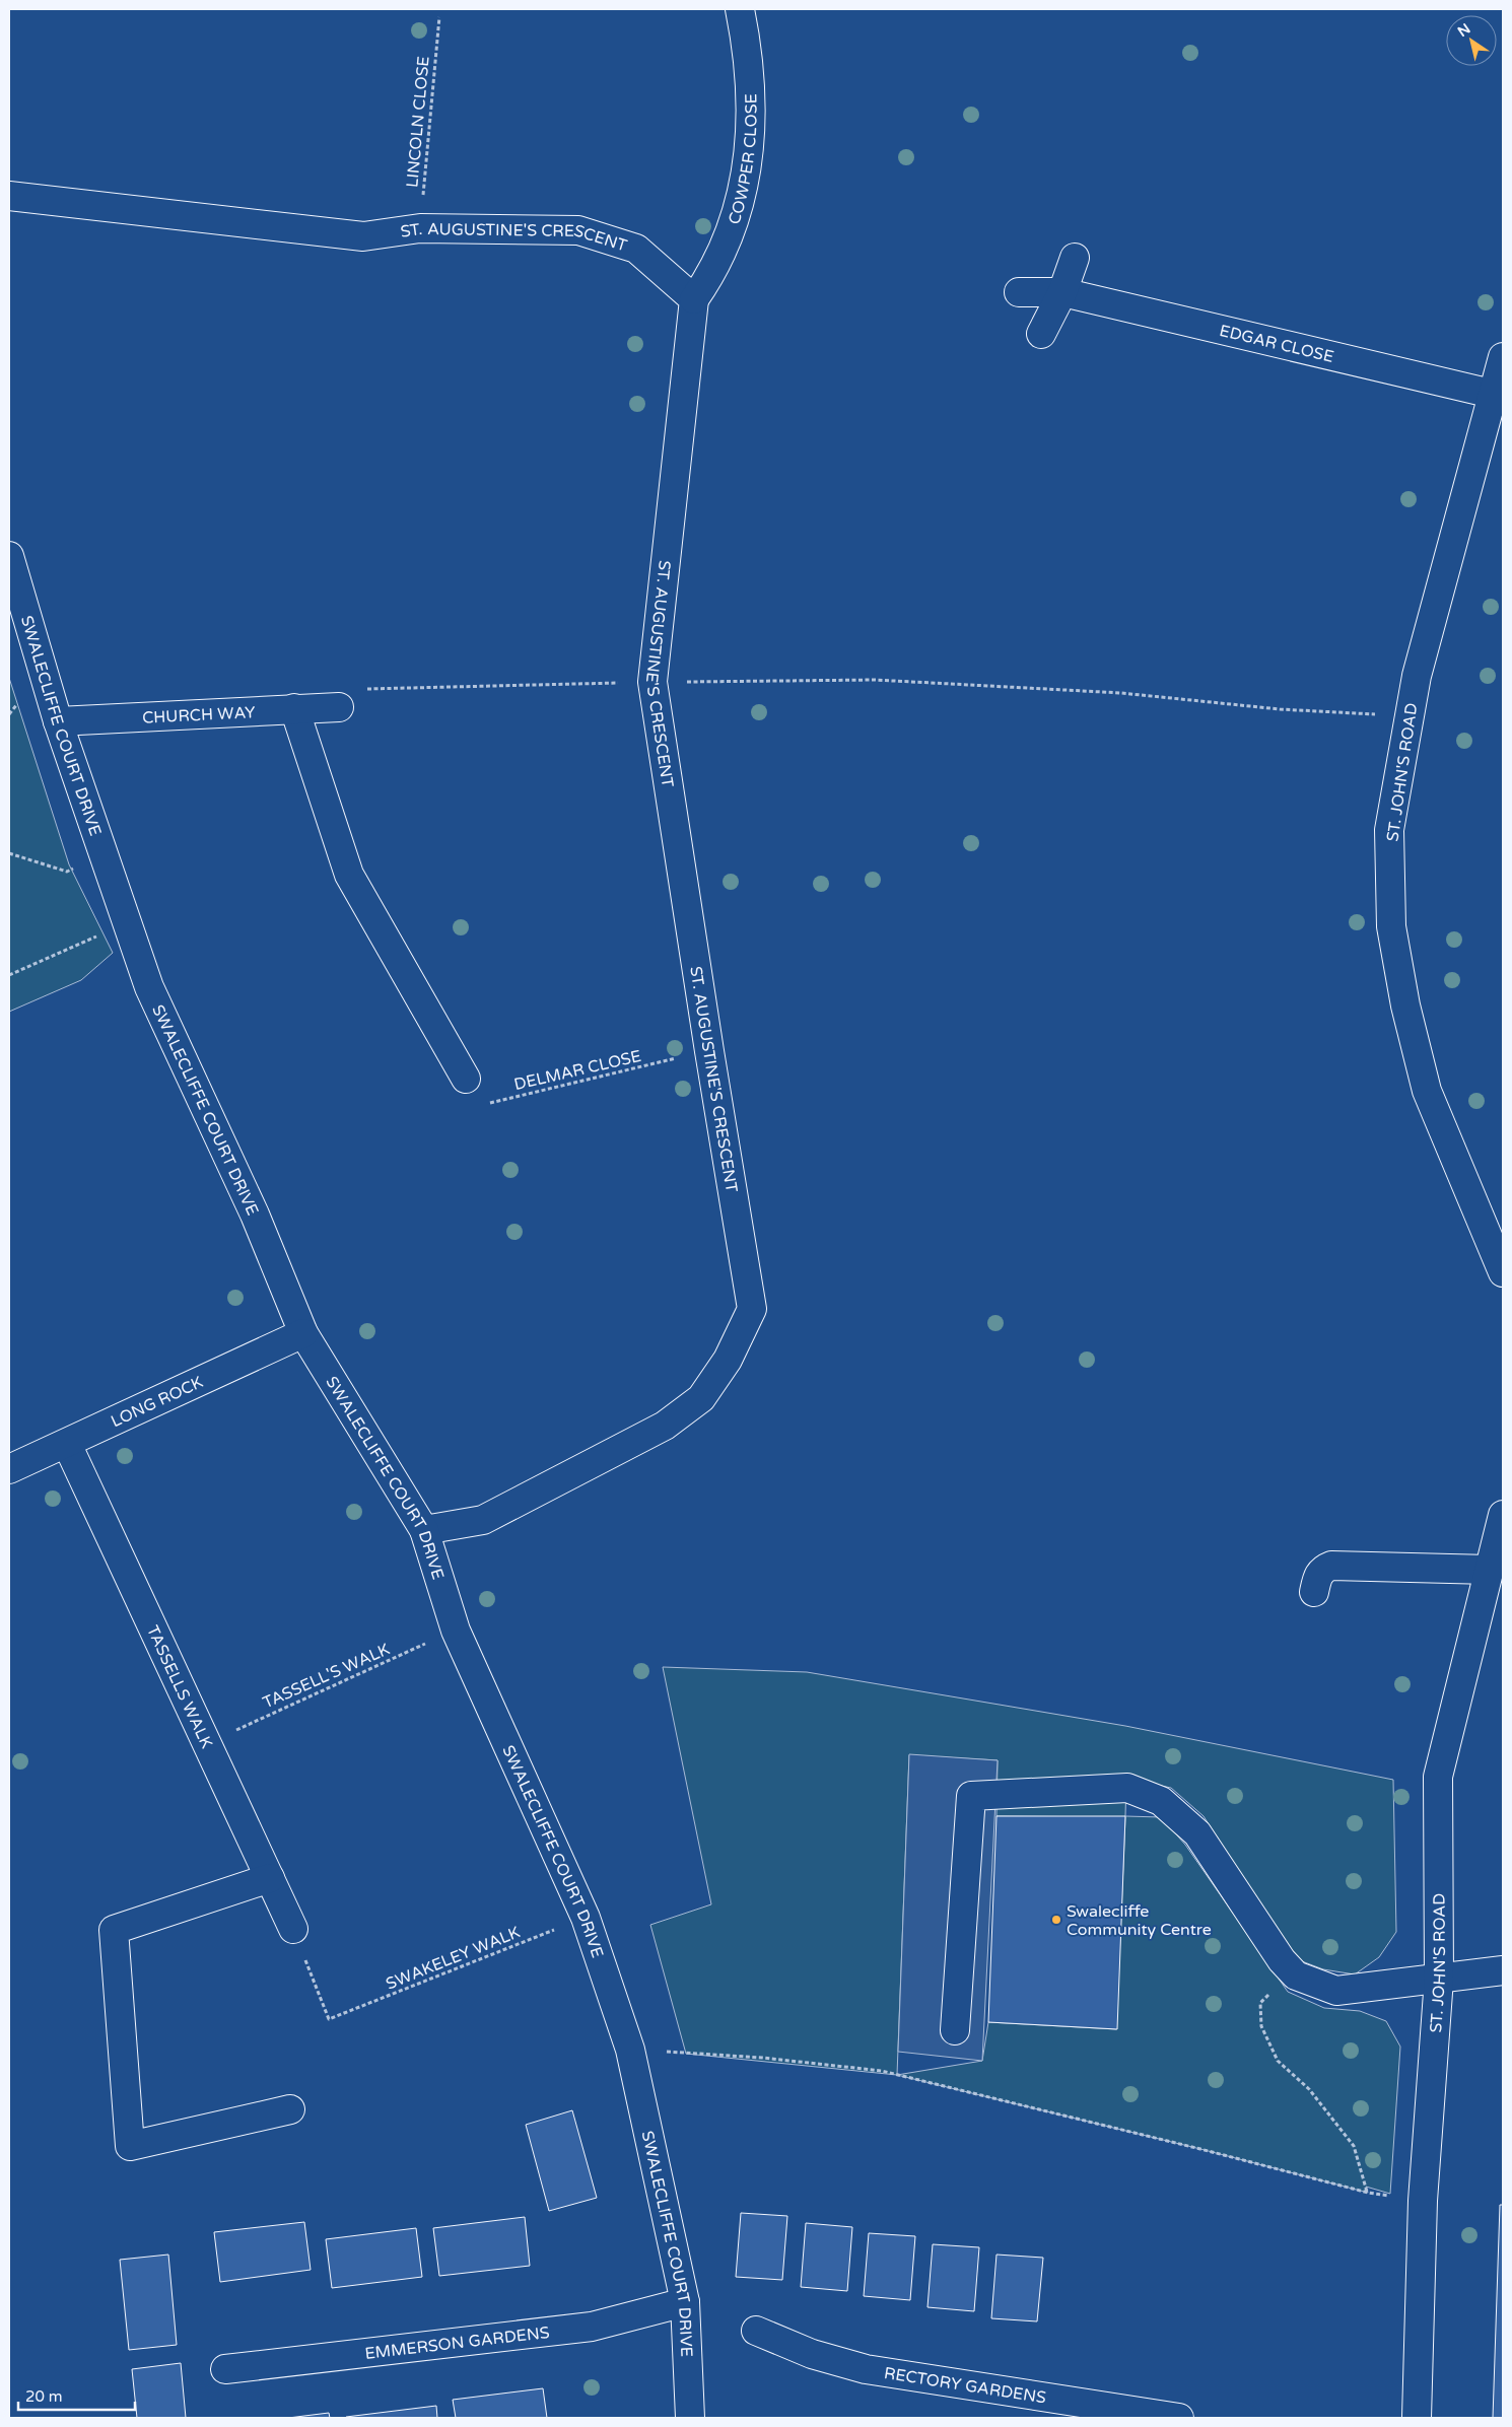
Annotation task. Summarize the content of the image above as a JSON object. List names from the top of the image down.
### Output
{
  "streets": {
    "street": [
      "COWPER CLOSE",
      "ST. AUGUSTINE'S CRESCENT",
      "EDGAR CLOSE",
      "CHURCH WAY",
      "SWALECLIFFE COURT DRIVE",
      "ST. JOHN'S ROAD",
      "LONG ROCK",
      "TASSELLS WALK",
      "EMMERSON GARDENS",
      "RECTORY GARDENS"
    ],
    "path": [
      "LINCOLN CLOSE",
      "DELMAR CLOSE",
      "TASSELL'S WALK",
      "SWAKELEY WALK"
    ]
  },
  "crossings": [
    ["LINCOLN CLOSE", "ST. AUGUSTINE'S CRESCENT"],
    ["COWPER CLOSE", "ST. AUGUSTINE'S CRESCENT"],
    ["ST. AUGUSTINE'S CRESCENT", "SWALECLIFFE COURT DRIVE"],
    ["ST. AUGUSTINE'S CRESCENT", "DELMAR CLOSE"],
    ["EDGAR CLOSE", "ST. JOHN'S ROAD"],
    ["CHURCH WAY", "SWALECLIFFE COURT DRIVE"],
    ["SWALECLIFFE COURT DRIVE", "LONG ROCK"],
    ["SWALECLIFFE COURT DRIVE", "TASSELL'S WALK"],
    ["SWALECLIFFE COURT DRIVE", "SWAKELEY WALK"],
    ["SWALECLIFFE COURT DRIVE", "EMMERSON GARDENS"],
    ["LONG ROCK", "TASSELLS WALK"],
    ["TASSELL'S WALK", "TASSELLS WALK"],
    ["TASSELLS WALK", "SWAKELEY WALK"]
  ],
  "places": ["Swalecliffe Community Centre"],
  "scale_bar": "20 m",
  "north": "top left"
}
